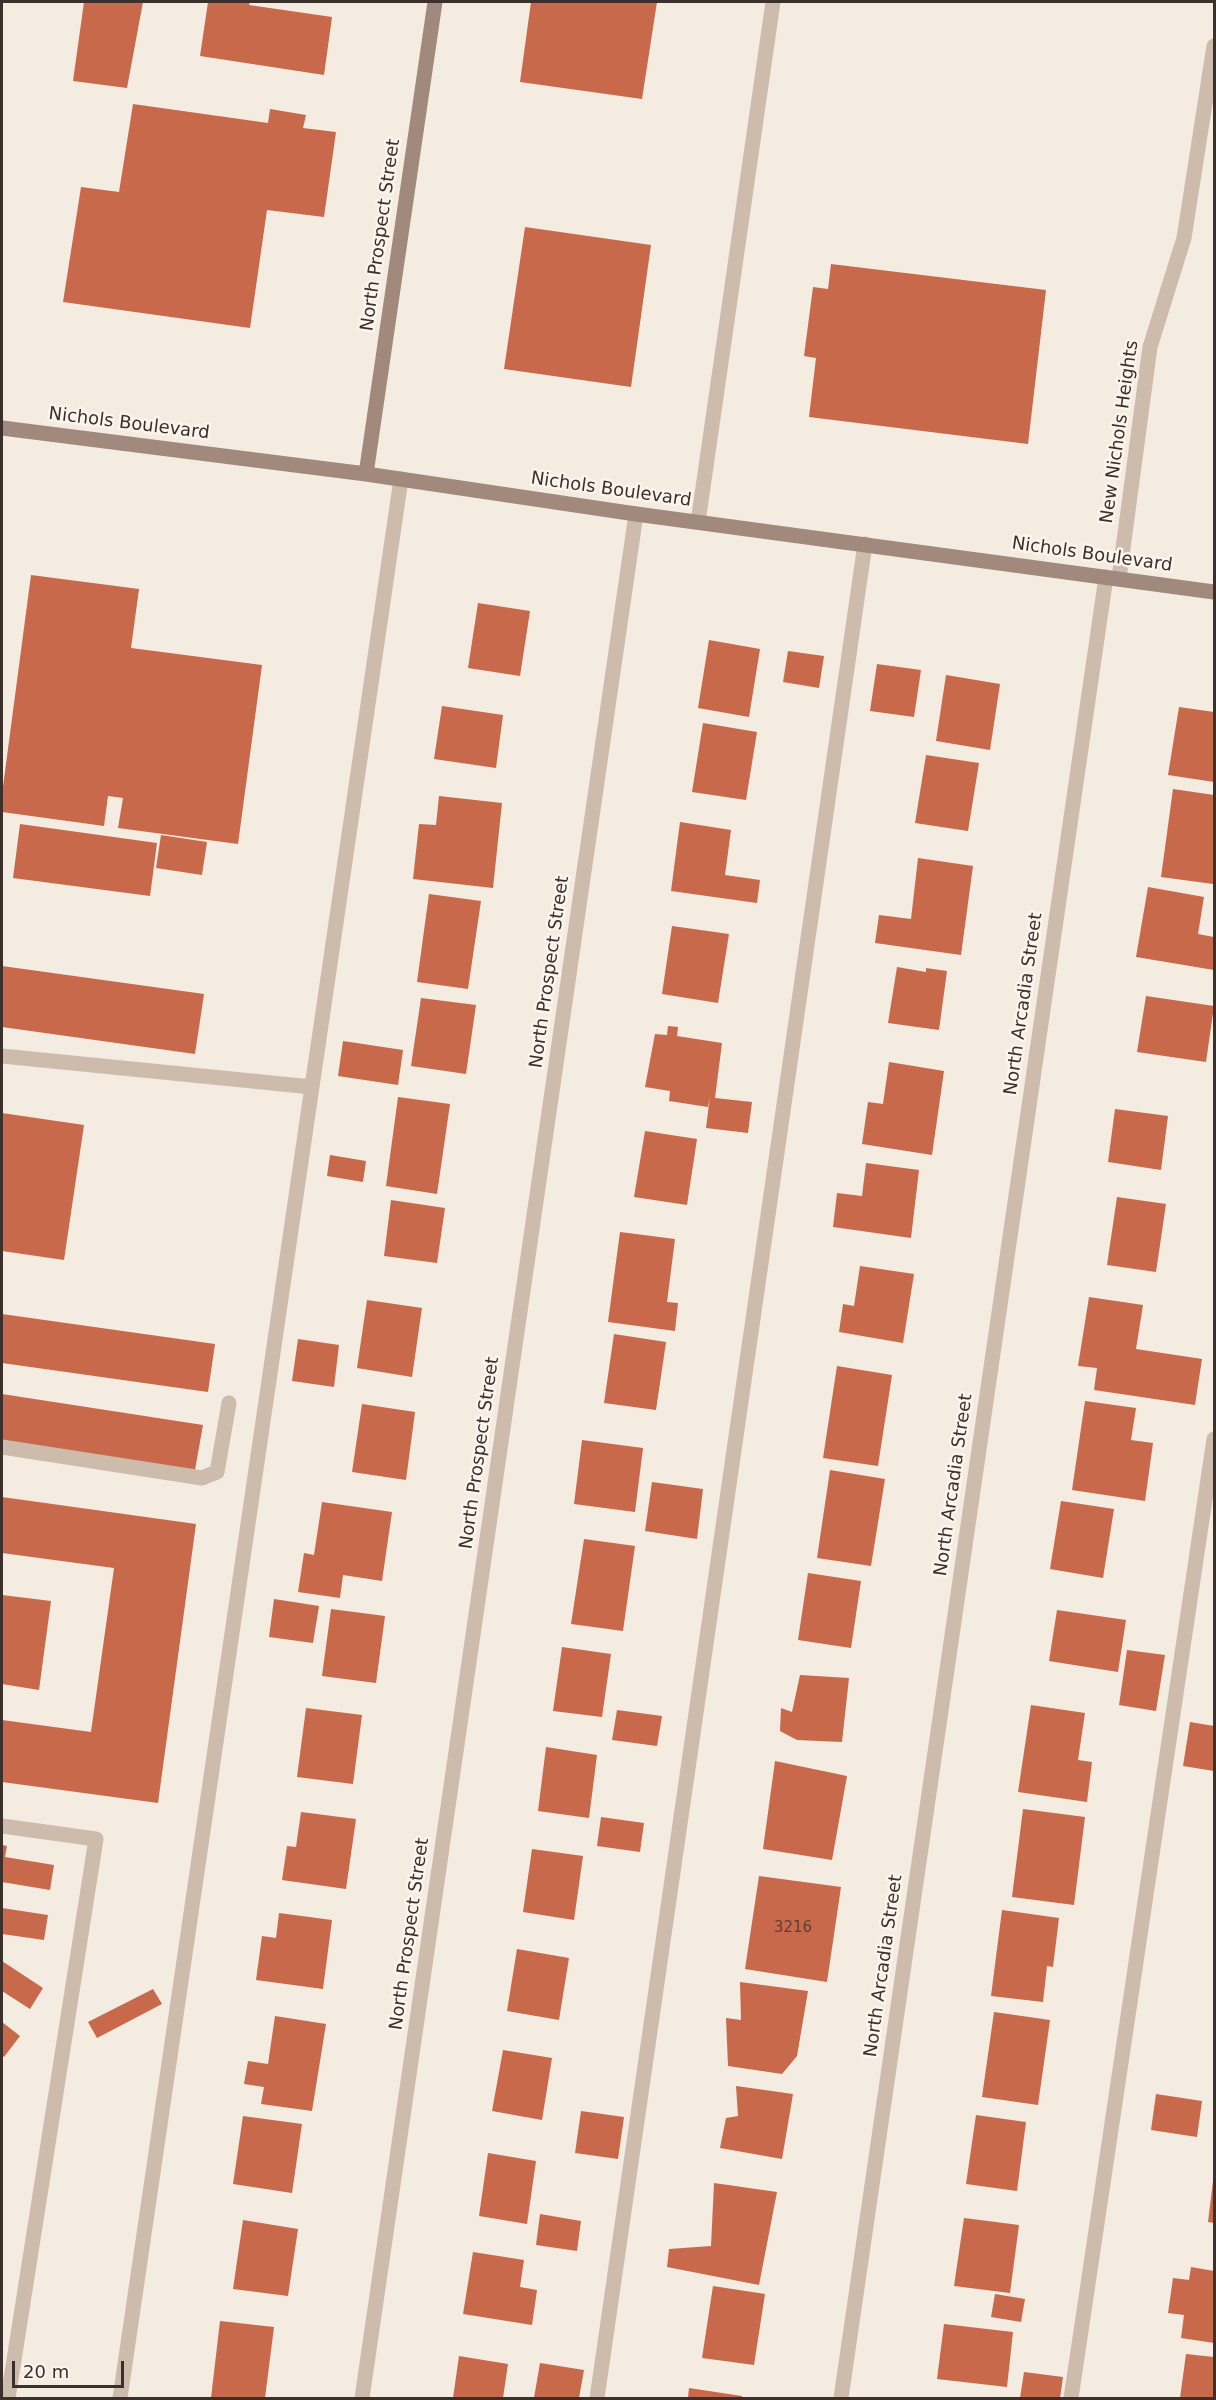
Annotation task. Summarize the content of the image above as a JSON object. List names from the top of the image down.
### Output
{
  "streets": {
    "street": [
      "North Prospect Street",
      "Nichols Boulevard",
      "New Nichols Heights",
      "North Arcadia Street"
    ]
  },
  "crossings": [
    ["North Prospect Street", "Nichols Boulevard"],
    ["Nichols Boulevard", "New Nichols Heights"],
    ["Nichols Boulevard", "North Arcadia Street"],
    ["New Nichols Heights", "North Arcadia Street"]
  ],
  "house_numbers": ["3216"],
  "scale_bar": "20 m"
}
